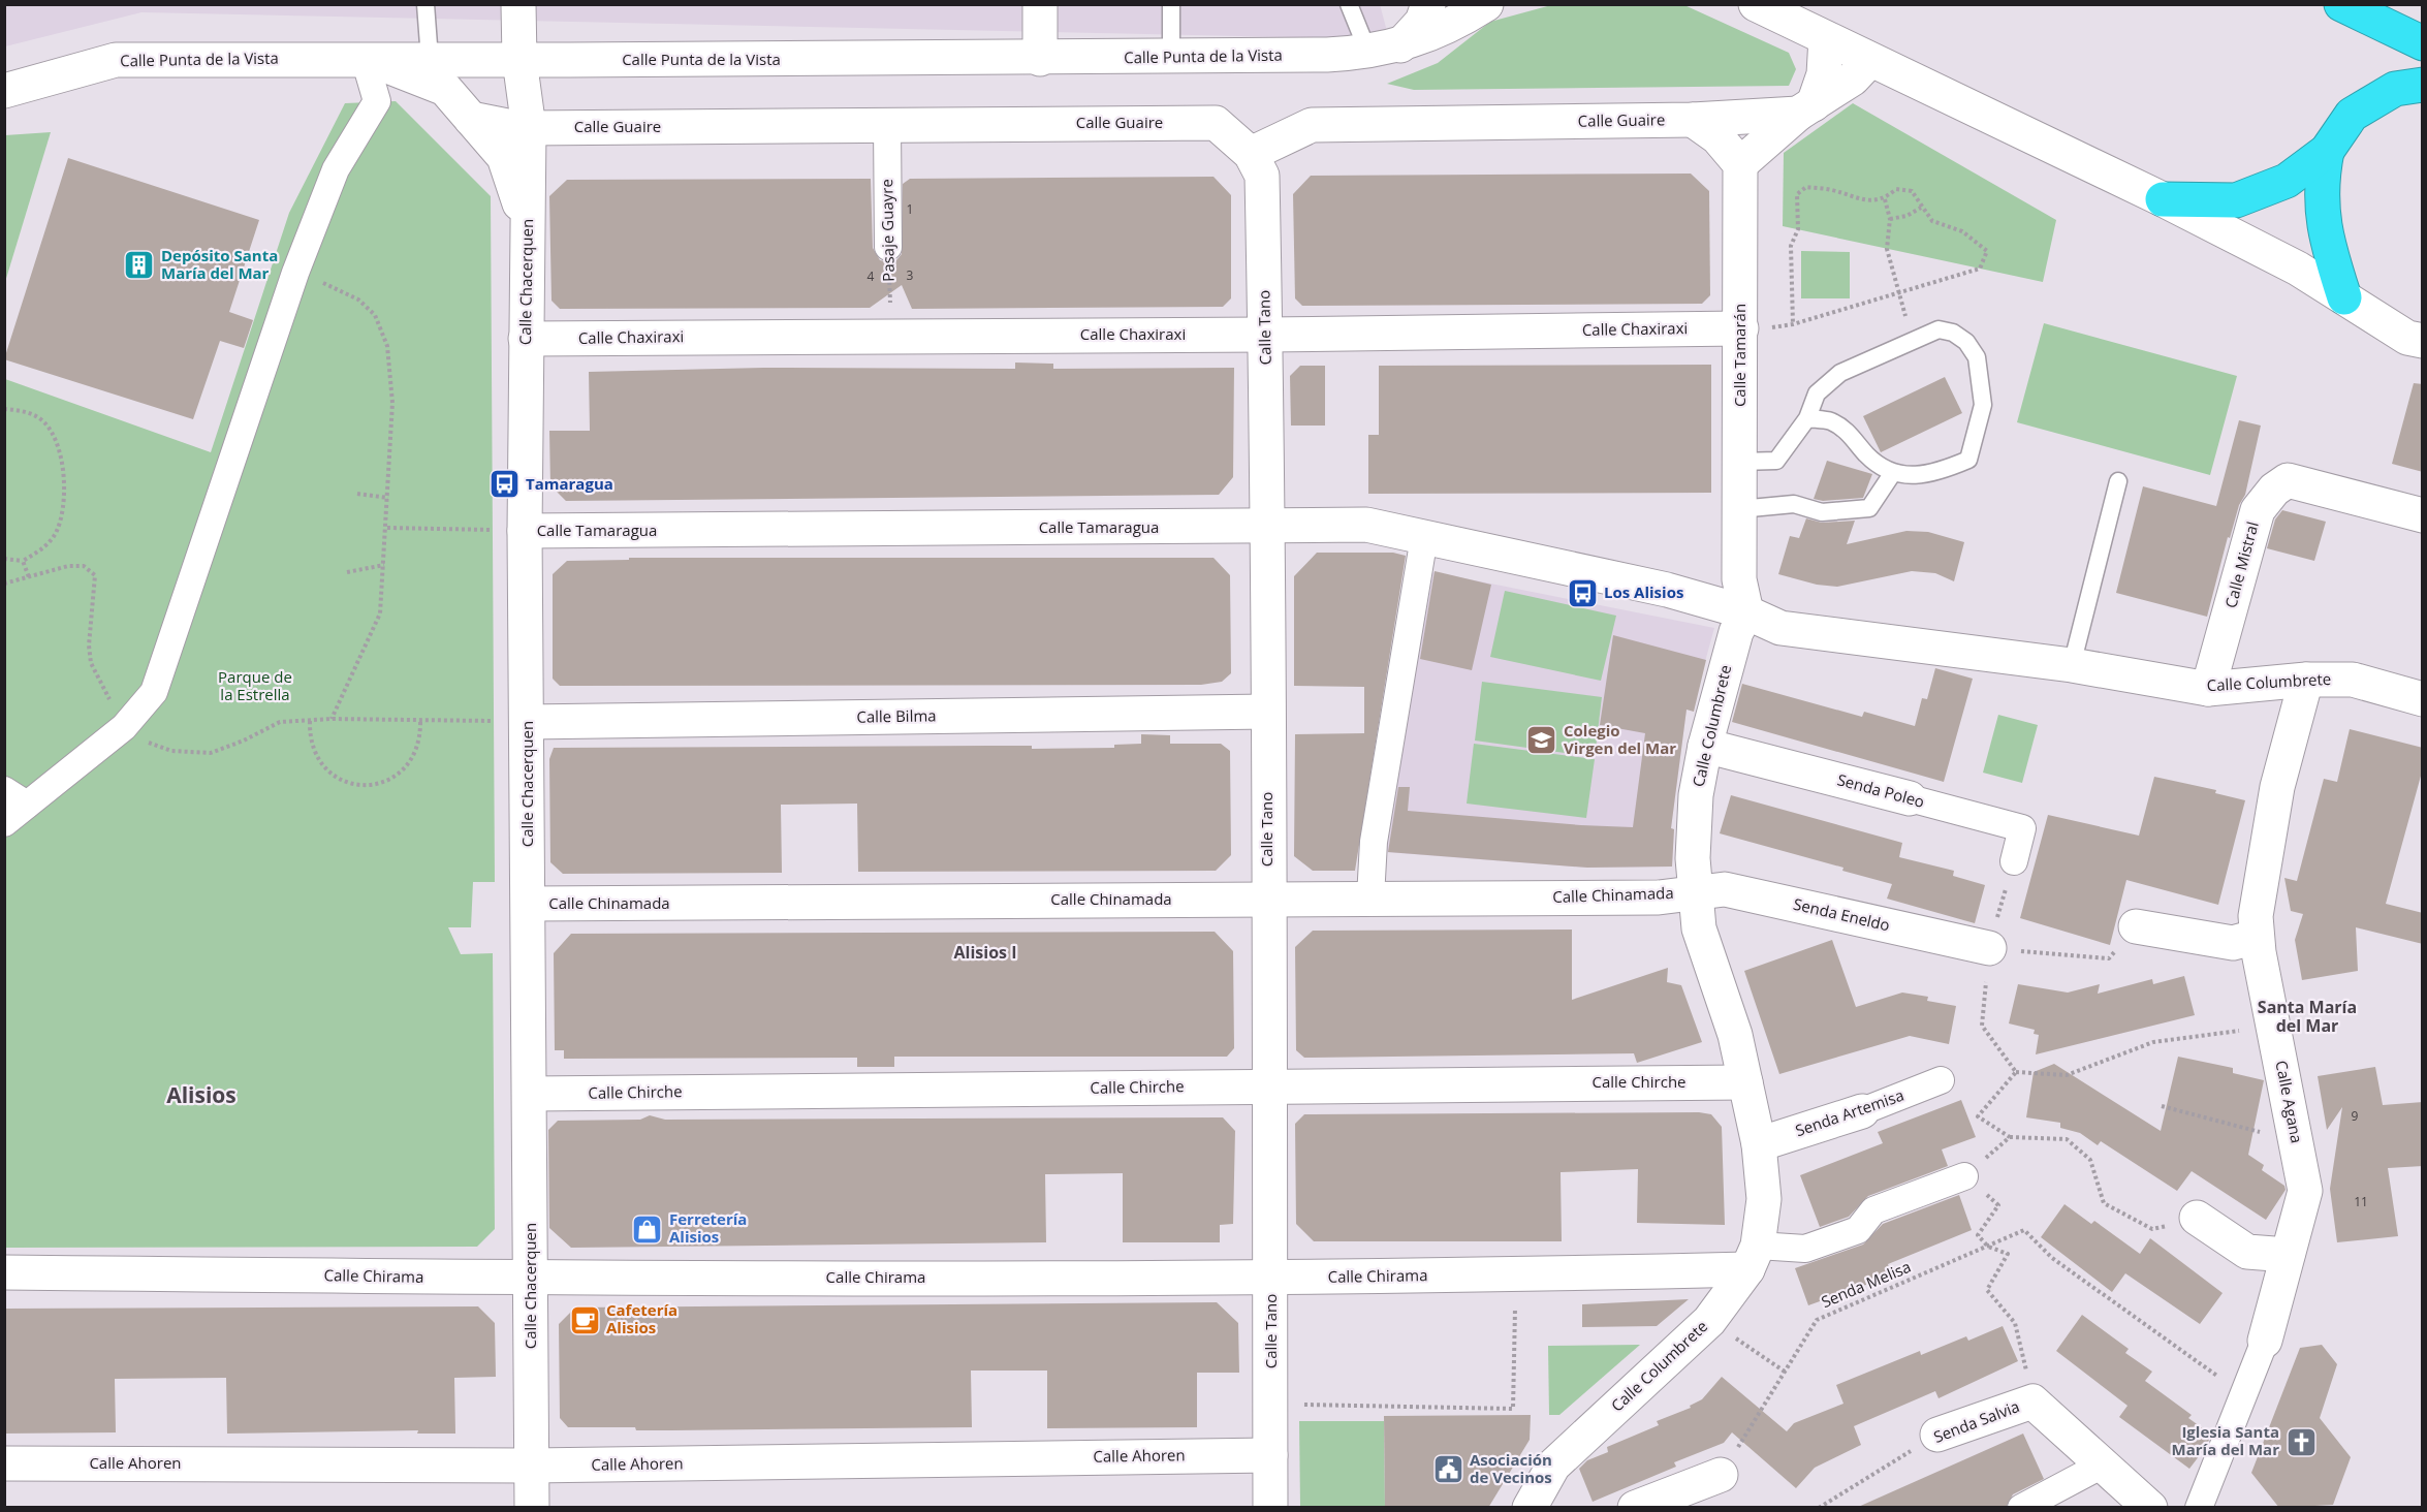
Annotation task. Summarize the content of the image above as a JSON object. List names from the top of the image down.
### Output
{
  "streets": {
    "street": [
      "Calle Punta de la Vista",
      "Calle Guaire",
      "Pasaje Guayre",
      "Calle Chacerquen",
      "Calle Tano",
      "Calle Chaxiraxi",
      "Calle Tamarán",
      "Calle Tamaragua",
      "Calle Mistral",
      "Calle Columbrete",
      "Calle Bilma",
      "Senda Poleo",
      "Calle Chinamada",
      "Senda Eneldo",
      "Calle Chirche",
      "Calle Agana",
      "Senda Artemisa",
      "Calle Chirama",
      "Senda Salvia",
      "Calle Ahoren"
    ],
    "path": ["Senda Melisa"]
  },
  "crossings": [
    ["Calle Punta de la Vista", "Calle Chacerquen"],
    ["Calle Guaire", "Pasaje Guayre"],
    ["Calle Guaire", "Calle Chacerquen"],
    ["Calle Guaire", "Calle Tano"],
    ["Pasaje Guayre", "Calle Chaxiraxi"],
    ["Calle Chacerquen", "Calle Chaxiraxi"],
    ["Calle Chacerquen", "Calle Tamaragua"],
    ["Calle Chacerquen", "Calle Bilma"],
    ["Calle Chacerquen", "Calle Chinamada"],
    ["Calle Chacerquen", "Calle Chirche"],
    ["Calle Chacerquen", "Calle Chirama"],
    ["Calle Chacerquen", "Calle Ahoren"],
    ["Calle Tano", "Calle Chaxiraxi"],
    ["Calle Tano", "Calle Tamaragua"],
    ["Calle Tano", "Calle Bilma"],
    ["Calle Tano", "Calle Chinamada"],
    ["Calle Tano", "Calle Chirche"],
    ["Calle Tano", "Calle Chirama"],
    ["Calle Tano", "Calle Ahoren"],
    ["Calle Chaxiraxi", "Calle Tamarán"],
    ["Calle Tamarán", "Calle Tamaragua"],
    ["Calle Tamarán", "Calle Columbrete"],
    ["Calle Tamaragua", "Calle Columbrete"],
    ["Calle Mistral", "Calle Columbrete"],
    ["Calle Columbrete", "Senda Poleo"],
    ["Calle Columbrete", "Calle Chinamada"],
    ["Calle Columbrete", "Senda Eneldo"],
    ["Calle Columbrete", "Calle Chirche"],
    ["Calle Columbrete", "Calle Agana"],
    ["Calle Columbrete", "Senda Artemisa"],
    ["Calle Columbrete", "Calle Chirama"],
    ["Calle Chinamada", "Senda Eneldo"]
  ],
  "districts": ["Alisios I", "Santa María del Mar", "Alisios"],
  "parks": ["Parque de la Estrella"],
  "places": {
    "building": ["Depósito Santa María del Mar"],
    "bus stop": ["Tamaragua", "Los Alisios"],
    "school or university": ["Colegio Virgen del Mar"],
    "shop": ["Ferretería Alisios"],
    "cafe": ["Cafetería Alisios"],
    "church": ["Iglesia Santa María del Mar"],
    "public building": ["Asociación de Vecinos"]
  },
  "house_numbers": [
    "1",
    "3",
    "4",
    "9",
    "11"
  ]
}
